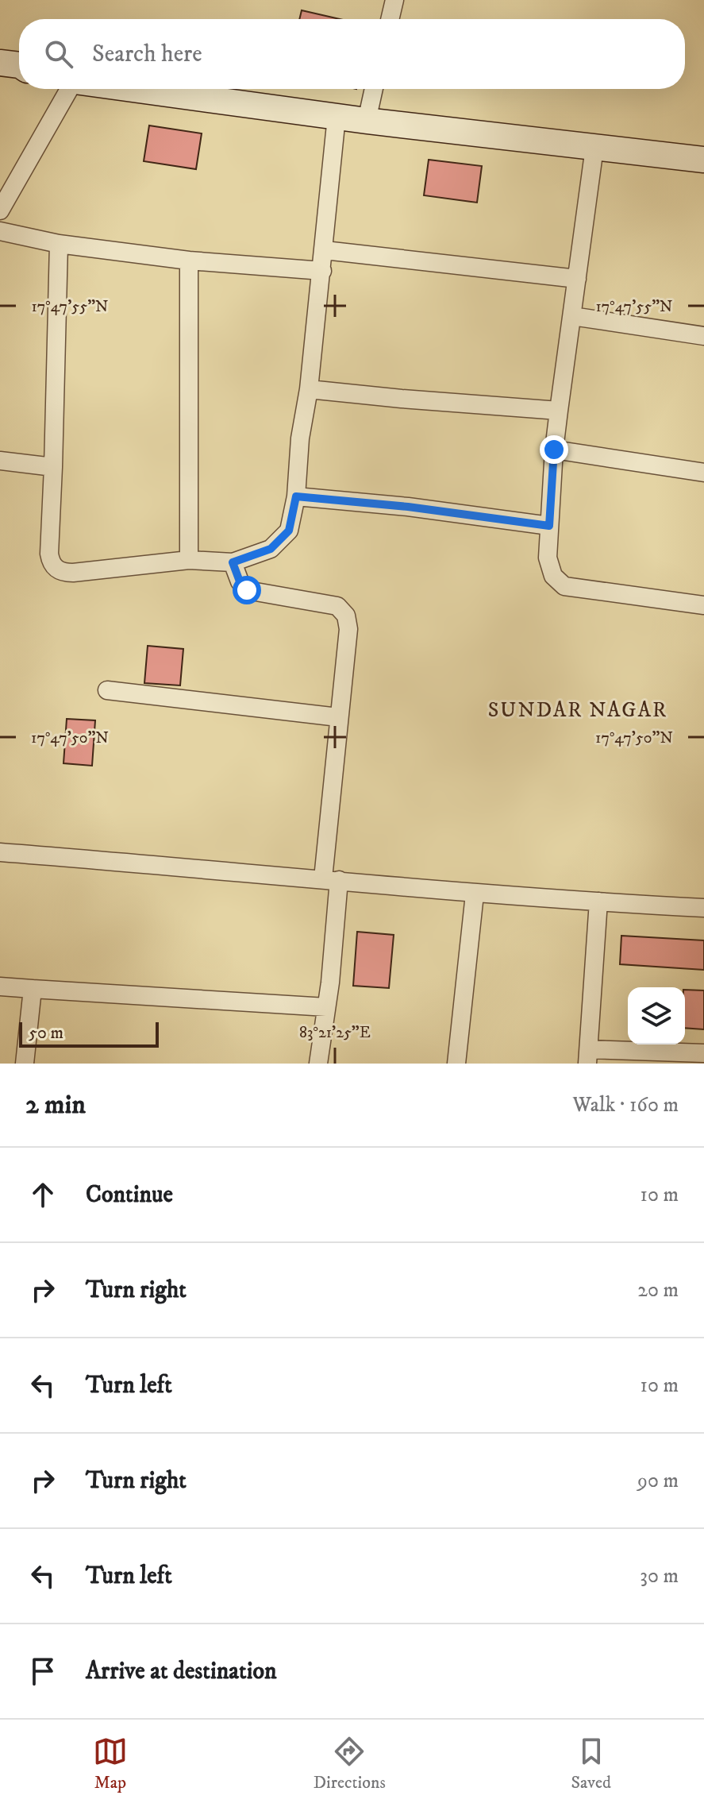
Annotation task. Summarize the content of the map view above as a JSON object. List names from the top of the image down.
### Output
{
  "districts": ["SUNDAR NAGAR"],
  "scale_bar": "50 m",
  "page": {
    "search": "Search here",
    "scale": "50 m",
    "heading": ["2 min", "Walk · 160 m"],
    "list": [
      ["Continue", "10 m"],
      ["Turn right", "20 m"],
      ["Turn left", "10 m"],
      ["Turn right", "90 m"],
      ["Turn left", "30 m"],
      "Arrive at destination"
    ],
    "nav": ["Map", "Directions", "Saved"]
  },
  "coordinates": ["17°47'55\"N", "17°47'50\"N", "83°21'25\"E"]
}
